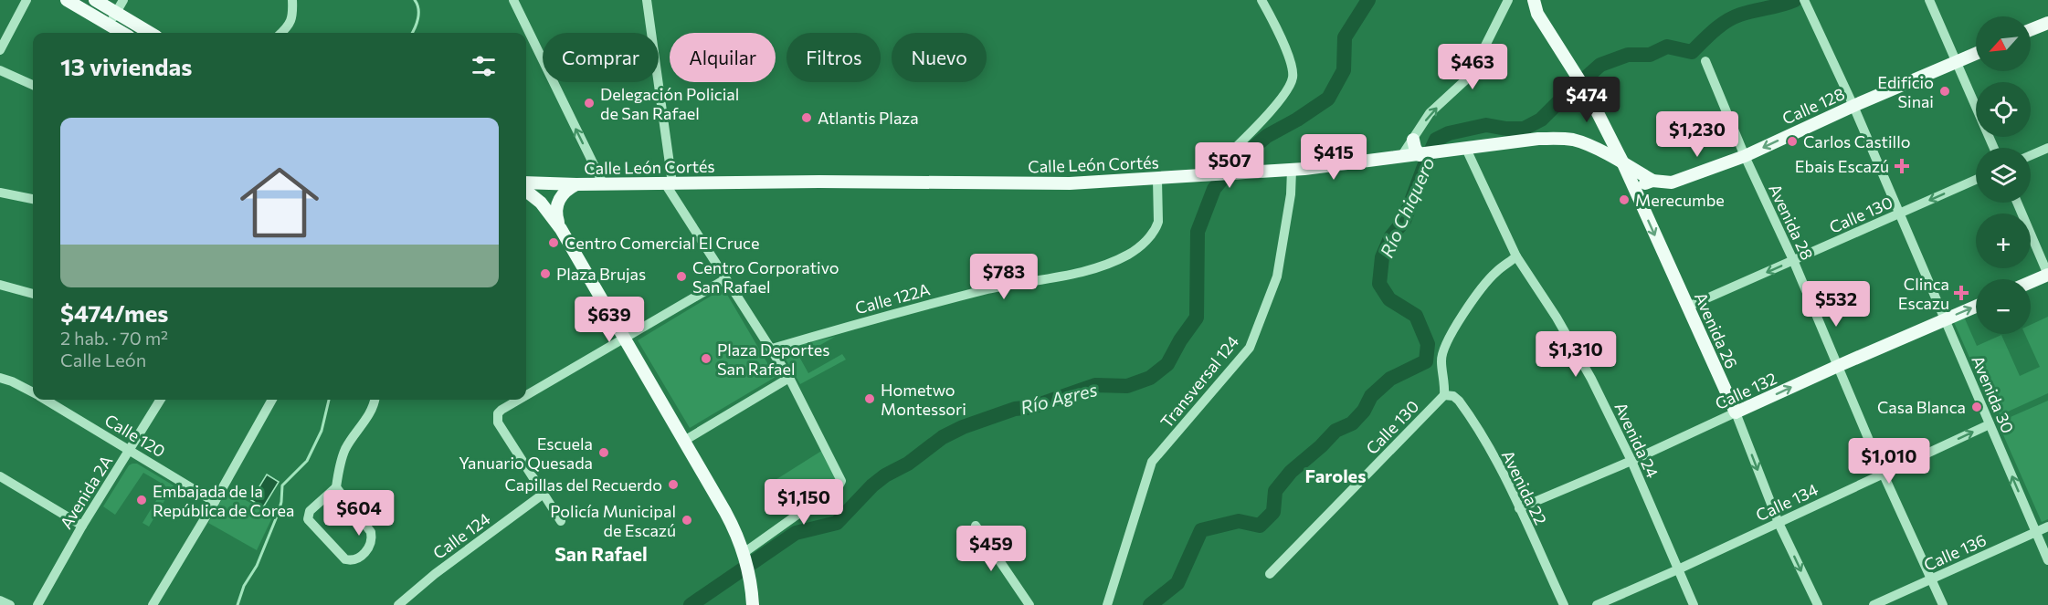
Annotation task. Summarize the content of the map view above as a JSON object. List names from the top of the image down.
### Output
{
  "streets": {
    "main road": [
      "Calle 128",
      "Calle León Cortés",
      "Avenida 26",
      "Calle 132"
    ],
    "street": [
      "Calle 130",
      "Avenida 28",
      "Calle 122A",
      "Transversal 124",
      "Avenida 30",
      "Calle 120",
      "Avenida 24",
      "Avenida 22",
      "Avenida 2A",
      "Calle 134",
      "Calle 124",
      "Calle 136"
    ]
  },
  "crossings": [
    ["Calle 128", "Calle León Cortés"],
    ["Calle 128", "Avenida 28"],
    ["Calle 128", "Avenida 30"],
    ["Calle León Cortés", "Calle 122A"],
    ["Calle León Cortés", "Avenida 26"],
    ["Calle León Cortés", "Transversal 124"],
    ["Calle León Cortés", "Avenida 24"],
    ["Calle 130", "Avenida 28"],
    ["Calle 130", "Avenida 26"],
    ["Calle 130", "Avenida 30"],
    ["Calle 130", "Avenida 22"],
    ["Avenida 28", "Calle 132"],
    ["Avenida 28", "Calle 134"],
    ["Avenida 28", "Calle 136"],
    ["Avenida 26", "Calle 132"],
    ["Avenida 26", "Calle 134"],
    ["Calle 132", "Avenida 30"],
    ["Calle 132", "Avenida 24"],
    ["Calle 132", "Avenida 22"],
    ["Avenida 30", "Calle 134"],
    ["Avenida 30", "Calle 136"],
    ["Calle 120", "Avenida 2A"],
    ["Avenida 24", "Calle 134"]
  ],
  "one_way": ["Calle 130", "Avenida 26"],
  "districts": ["Faroles", "San Rafael"],
  "water": ["Río Chiquero", "Río Agres"],
  "places": {
    "other": [
      "Edificio Sinai",
      "Delegación Policial de San Rafael",
      "Atlantis Plaza",
      "Carlos Castillo",
      "Merecumbe",
      "Centro Comercial El Cruce",
      "Plaza Brujas",
      "Centro Corporativo San Rafael",
      "Plaza Deportes San Rafael",
      "Hometwo Montessori",
      "Casa Blanca",
      "Escuela Yanuario Quesada",
      "Capillas del Recuerdo",
      "Embajada de la República de Corea",
      "Policía Municipal de Escazú"
    ],
    "health": ["Ebais Escazú", "Clinca Escazu"]
  },
  "north": "bottom left",
  "page": {
    "map_buttons": ["+", "−"],
    "chip": [
      "Comprar",
      "Alquilar",
      "Filtros",
      "Nuevo"
    ],
    "heading": "13 viviendas",
    "price": [
      "$463",
      "$474",
      "$1,230",
      "$415",
      "$507",
      "$783",
      "$532",
      "$639",
      "$1,310",
      "$1,010",
      "$1,150",
      "$604",
      "$459"
    ],
    "list": [
      {
        "name": "$474/mes",
        "note": "2 hab. · 70 m² · Calle León"
      }
    ]
  }
}
